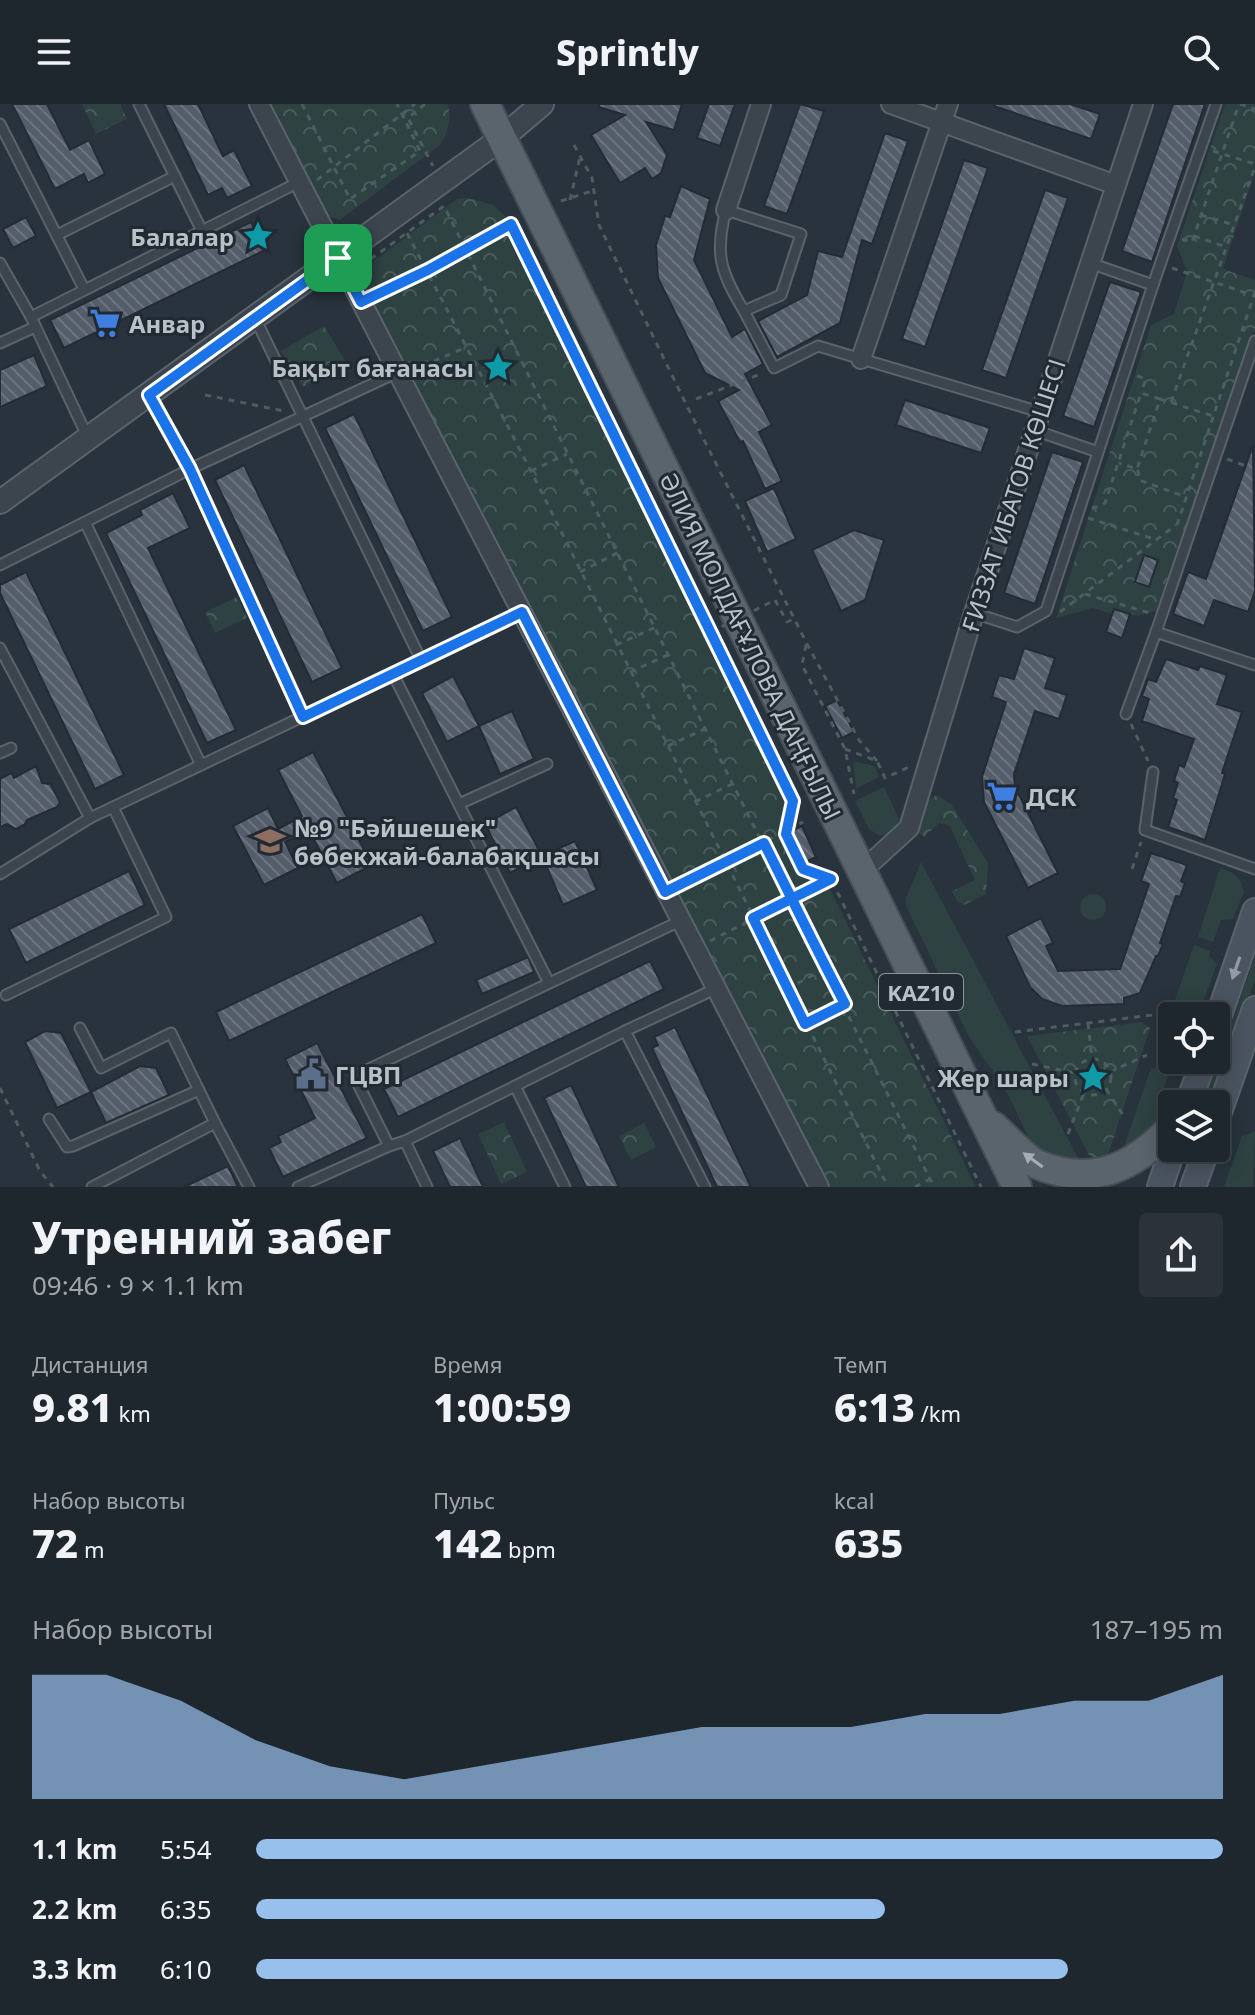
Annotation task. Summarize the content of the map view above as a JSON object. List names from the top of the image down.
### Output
{
  "streets": {
    "main road": ["ӘЛИЯ МОЛДАҒҰЛОВА ДАҢҒЫЛЫ", "KAZ10"],
    "street": ["ҒИЗЗАТ ИБАТОВ КӨШЕСІ"]
  },
  "crossings": [
    ["ҒИЗЗАТ ИБАТОВ КӨШЕСІ", "ӘЛИЯ МОЛДАҒҰЛОВА ДАҢҒЫЛЫ"]
  ],
  "places": {
    "place": ["Балалар", "Бақыт бағанасы", "Жер шары"],
    "supermarket": ["Анвар", "ДСК"],
    "school or university": ["№9 \"Бәйшешек\" бөбекжай-балабақшасы"],
    "public building": ["ГЦВП"]
  },
  "page": {
    "header": "Sprintly",
    "heading": ["Утренний забег", "09:46 · 9 × 1.1 km"],
    "stats": [
      ["Дистанция", "9.81 km"],
      ["Время", "1:00:59"],
      ["Темп", "6:13 /km"],
      ["Набор высоты", "72 m"],
      ["Пульс", "142 bpm"],
      ["kcal", "635"]
    ],
    "chart": ["Набор высоты", "187–195 m"],
    "list": [
      {
        "name": "1.1 km",
        "note": "5:54"
      },
      {
        "name": "2.2 km",
        "note": "6:35"
      },
      {
        "name": "3.3 km",
        "note": "6:10"
      }
    ]
  }
}
